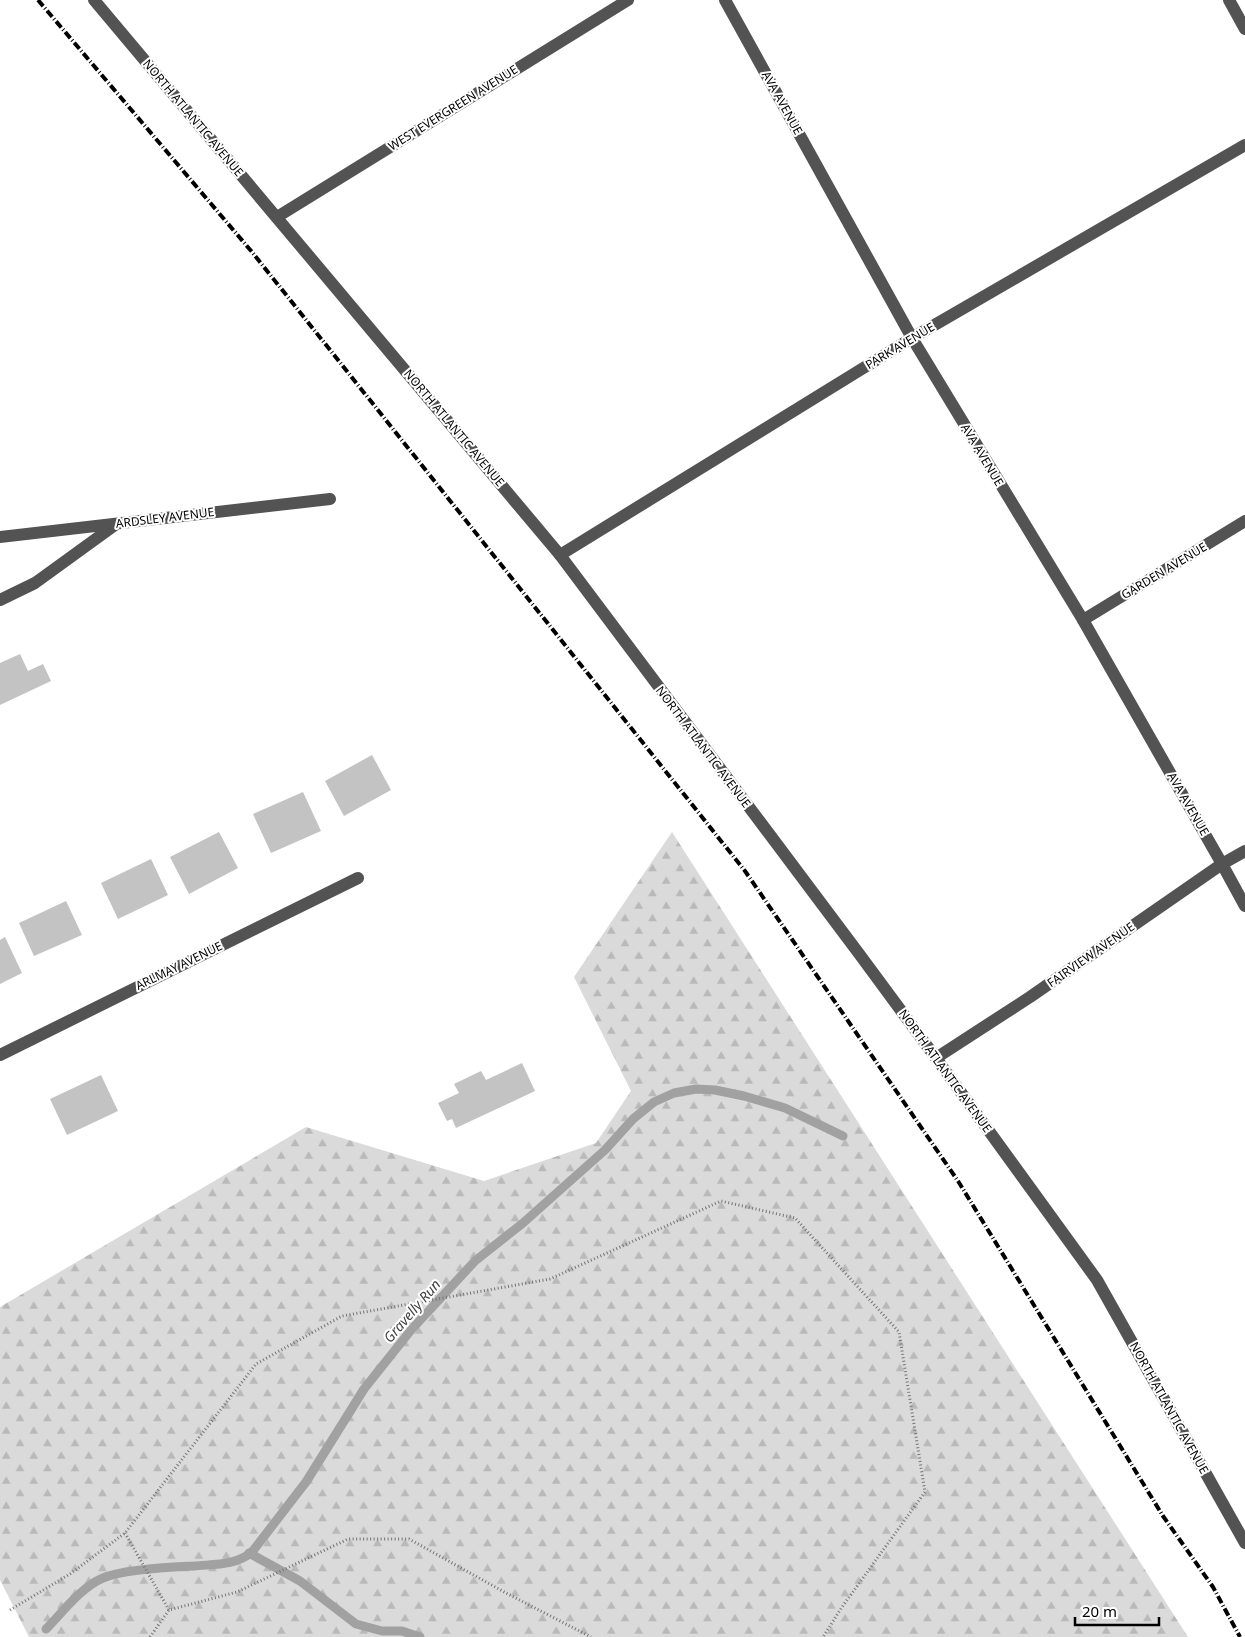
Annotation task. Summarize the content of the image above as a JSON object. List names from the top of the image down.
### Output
{
  "streets": {
    "street": [
      "AVA AVENUE",
      "WEST EVERGREEN AVENUE",
      "NORTH ATLANTIC AVENUE",
      "PARK AVENUE",
      "ARDSLEY AVENUE",
      "GARDEN AVENUE",
      "FAIRVIEW AVENUE",
      "ARLMAY AVENUE"
    ]
  },
  "crossings": [
    ["AVA AVENUE", "PARK AVENUE"],
    ["AVA AVENUE", "GARDEN AVENUE"],
    ["AVA AVENUE", "FAIRVIEW AVENUE"],
    ["WEST EVERGREEN AVENUE", "NORTH ATLANTIC AVENUE"],
    ["NORTH ATLANTIC AVENUE", "PARK AVENUE"],
    ["NORTH ATLANTIC AVENUE", "FAIRVIEW AVENUE"]
  ],
  "water": ["Gravelly Run"],
  "scale_bar": "20 m"
}
